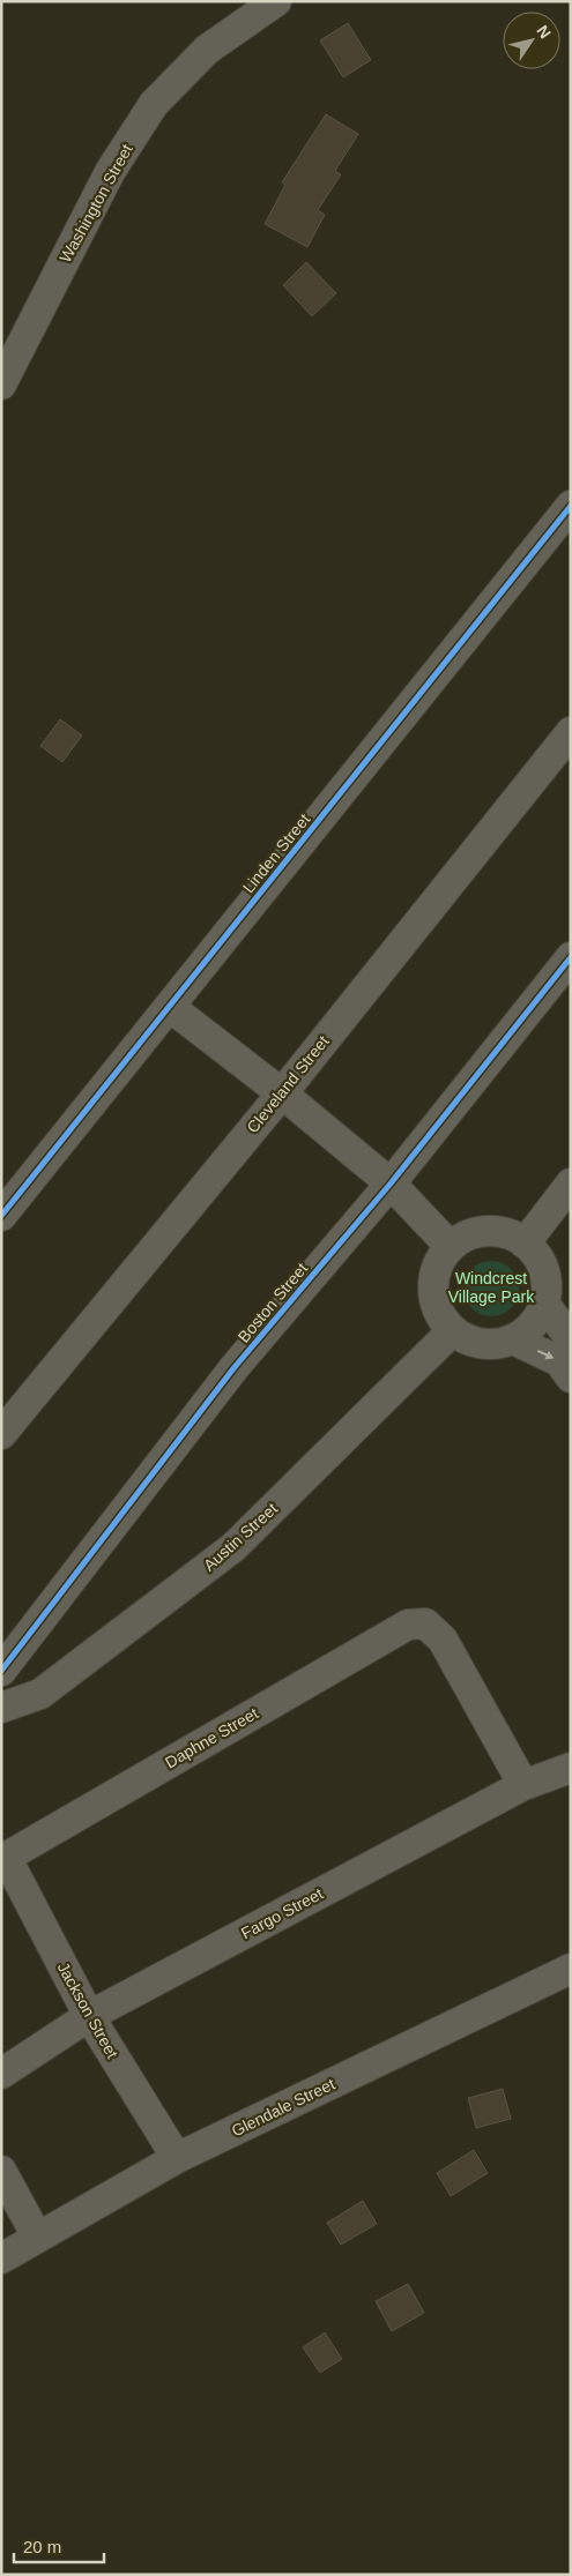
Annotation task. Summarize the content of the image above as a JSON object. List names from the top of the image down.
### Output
{
  "streets": {
    "street": [
      "Washington Street",
      "Linden Street",
      "Cleveland Street",
      "Boston Street",
      "Austin Street",
      "Daphne Street",
      "Fargo Street",
      "Jackson Street",
      "Glendale Street"
    ]
  },
  "crossings": [
    ["Daphne Street", "Fargo Street"],
    ["Daphne Street", "Jackson Street"],
    ["Fargo Street", "Jackson Street"],
    ["Jackson Street", "Glendale Street"]
  ],
  "parks": ["Windcrest Village Park"],
  "scale_bar": "20 m",
  "north": "top right"
}
